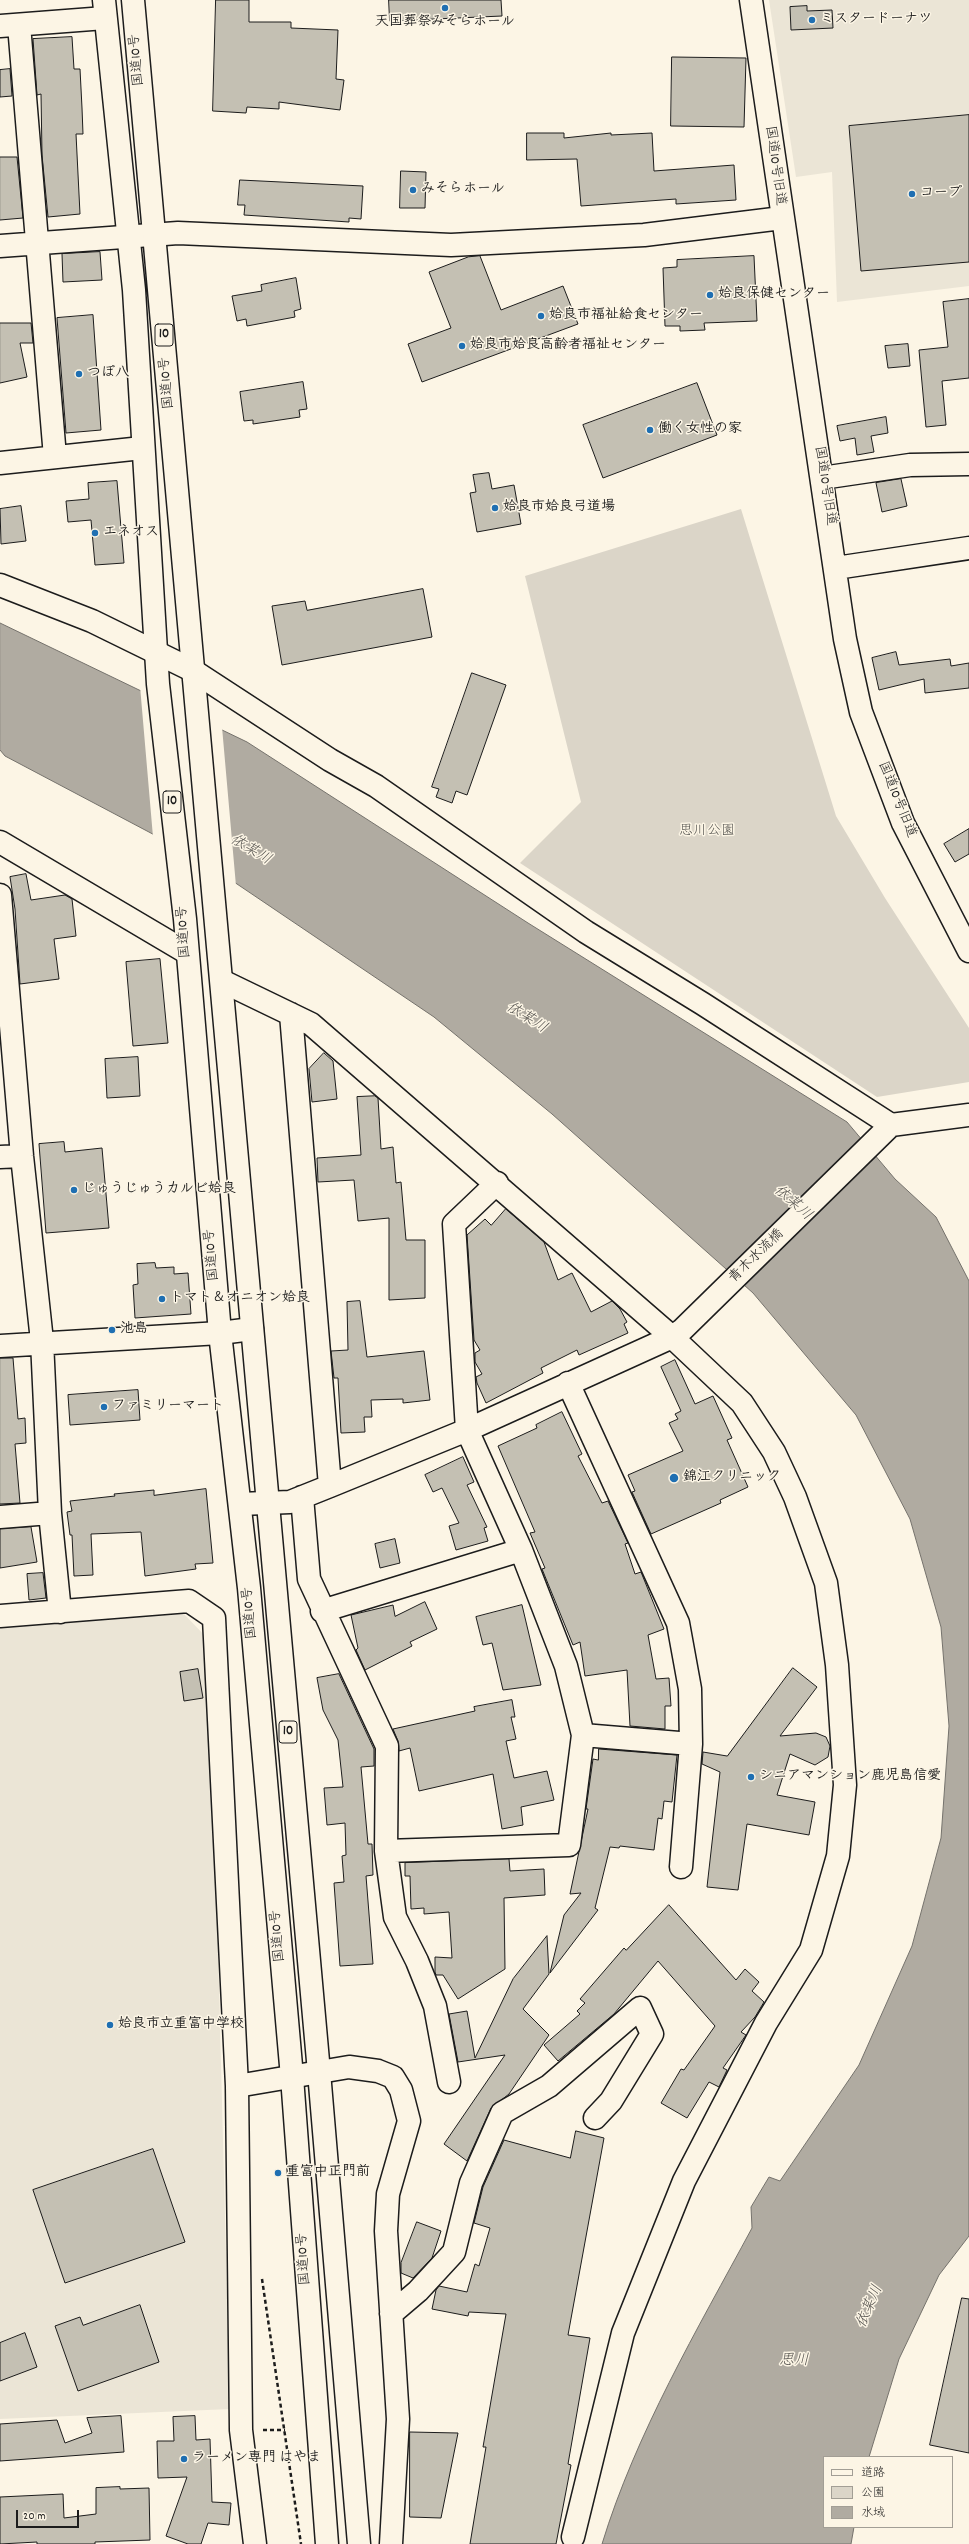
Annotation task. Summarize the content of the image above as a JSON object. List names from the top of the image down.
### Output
{
  "streets": {
    "main road": [
      "国道10号",
      "国道10号旧道",
      "10",
      "青木水流橋"
    ]
  },
  "crossings": [
    ["国道10号", "青木水流橋"]
  ],
  "water": ["依某川", "思川"],
  "parks": ["思川公園"],
  "places": [
    "天国葬祭みそらホール",
    "ミスタードーナツ",
    "みそらホール",
    "コープ",
    "姶良保健センター",
    "姶良市福祉給食センター",
    "姶良市姶良高齢者福祉センター",
    "つぼ八",
    "働く女性の家",
    "姶良市姶良弓道場",
    "エネオス",
    "じゅうじゅうカルビ姶良",
    "トマト＆オニオン姶良",
    "池島",
    "ファミリーマート",
    "錦江クリニック",
    "シニアマンション鹿児島信愛",
    "姶良市立重富中学校",
    "重富中正門前",
    "ラーメン専門 はやま"
  ],
  "legend": ["道路", "公園", "水域"],
  "scale_bar": "20 m"
}
